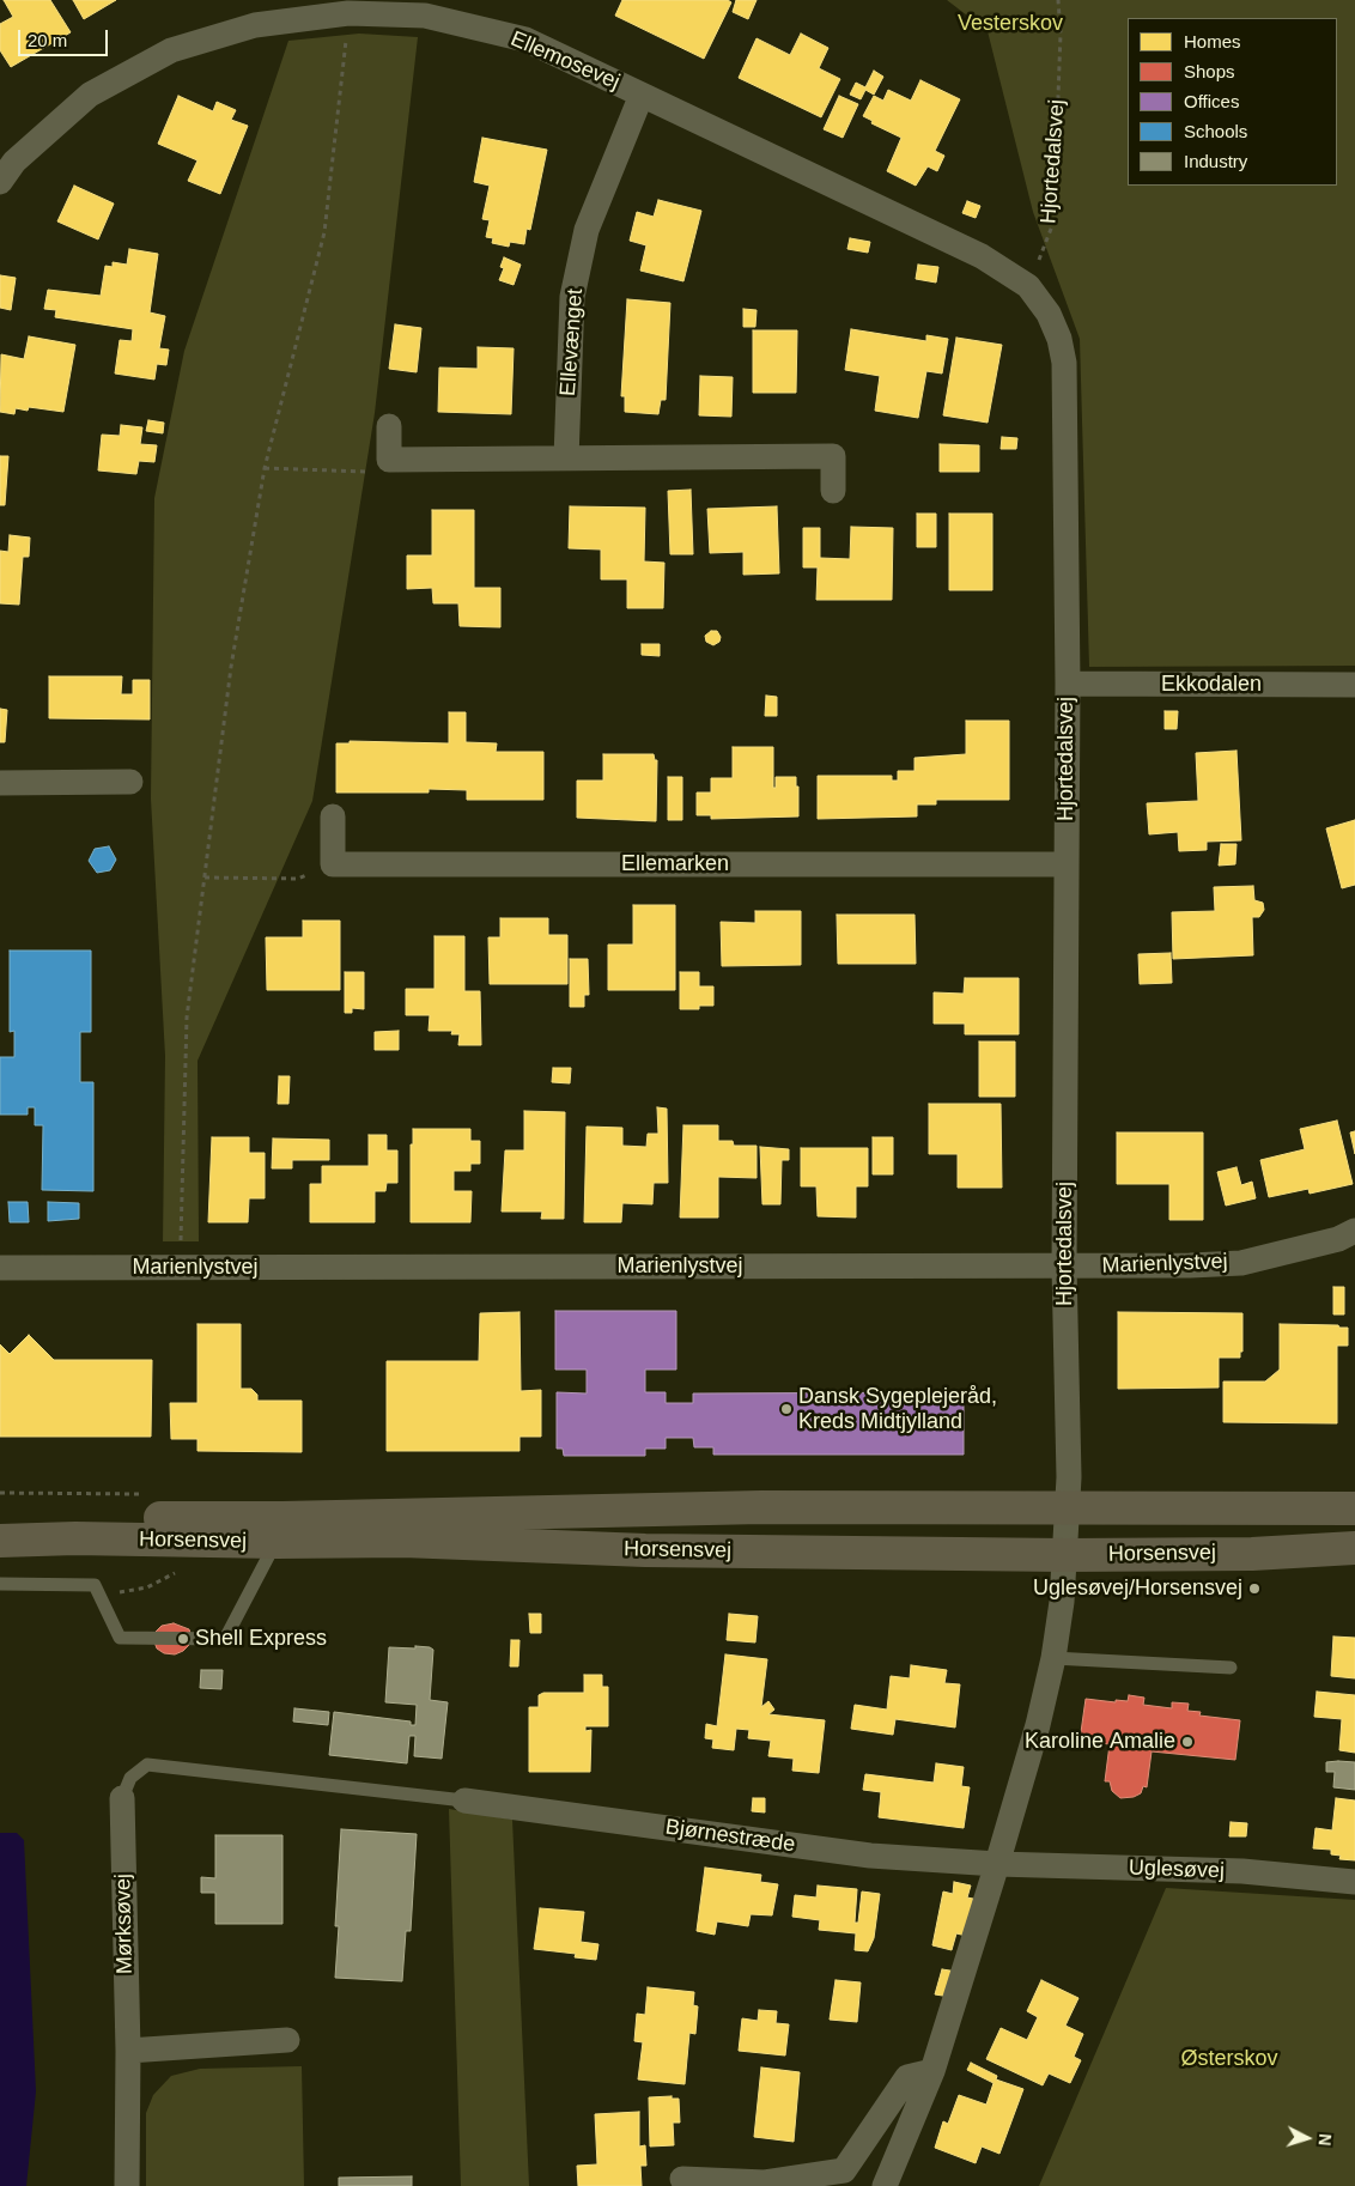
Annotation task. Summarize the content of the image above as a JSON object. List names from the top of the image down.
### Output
{
  "streets": {
    "main road": ["Horsensvej"],
    "street": [
      "Ellemosevej",
      "Hjortedalsvej",
      "Ellevænget",
      "Ekkodalen",
      "Ellemarken",
      "Marienlystvej",
      "Bjørnestræde",
      "Uglesøvej",
      "Mørksøvej"
    ]
  },
  "crossings": [
    ["Ellemosevej", "Hjortedalsvej"],
    ["Ellemosevej", "Ellevænget"],
    ["Hjortedalsvej", "Ekkodalen"],
    ["Hjortedalsvej", "Ellemarken"],
    ["Hjortedalsvej", "Marienlystvej"],
    ["Hjortedalsvej", "Horsensvej"],
    ["Bjørnestræde", "Uglesøvej"]
  ],
  "parks": ["Vesterskov", "Østerskov"],
  "places": [
    "Dansk Sygeplejeråd, Kreds Midtjylland",
    "Uglesøvej/Horsensvej",
    "Shell Express",
    "Karoline Amalie"
  ],
  "legend": [
    "Homes",
    "Shops",
    "Offices",
    "Schools",
    "Industry"
  ],
  "scale_bar": "20 m",
  "north": "right"
}
